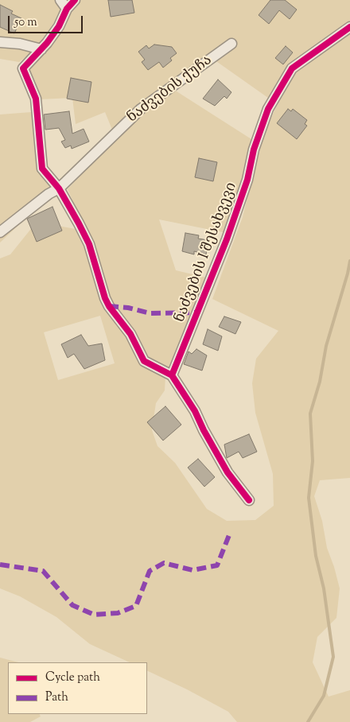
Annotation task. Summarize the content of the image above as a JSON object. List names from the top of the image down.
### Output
{
  "streets": {
    "street": ["ნაძვების ქუჩა", "ნაძვების I შესახვევი"]
  },
  "legend": ["Cycle path", "Path"],
  "scale_bar": "50 m"
}
